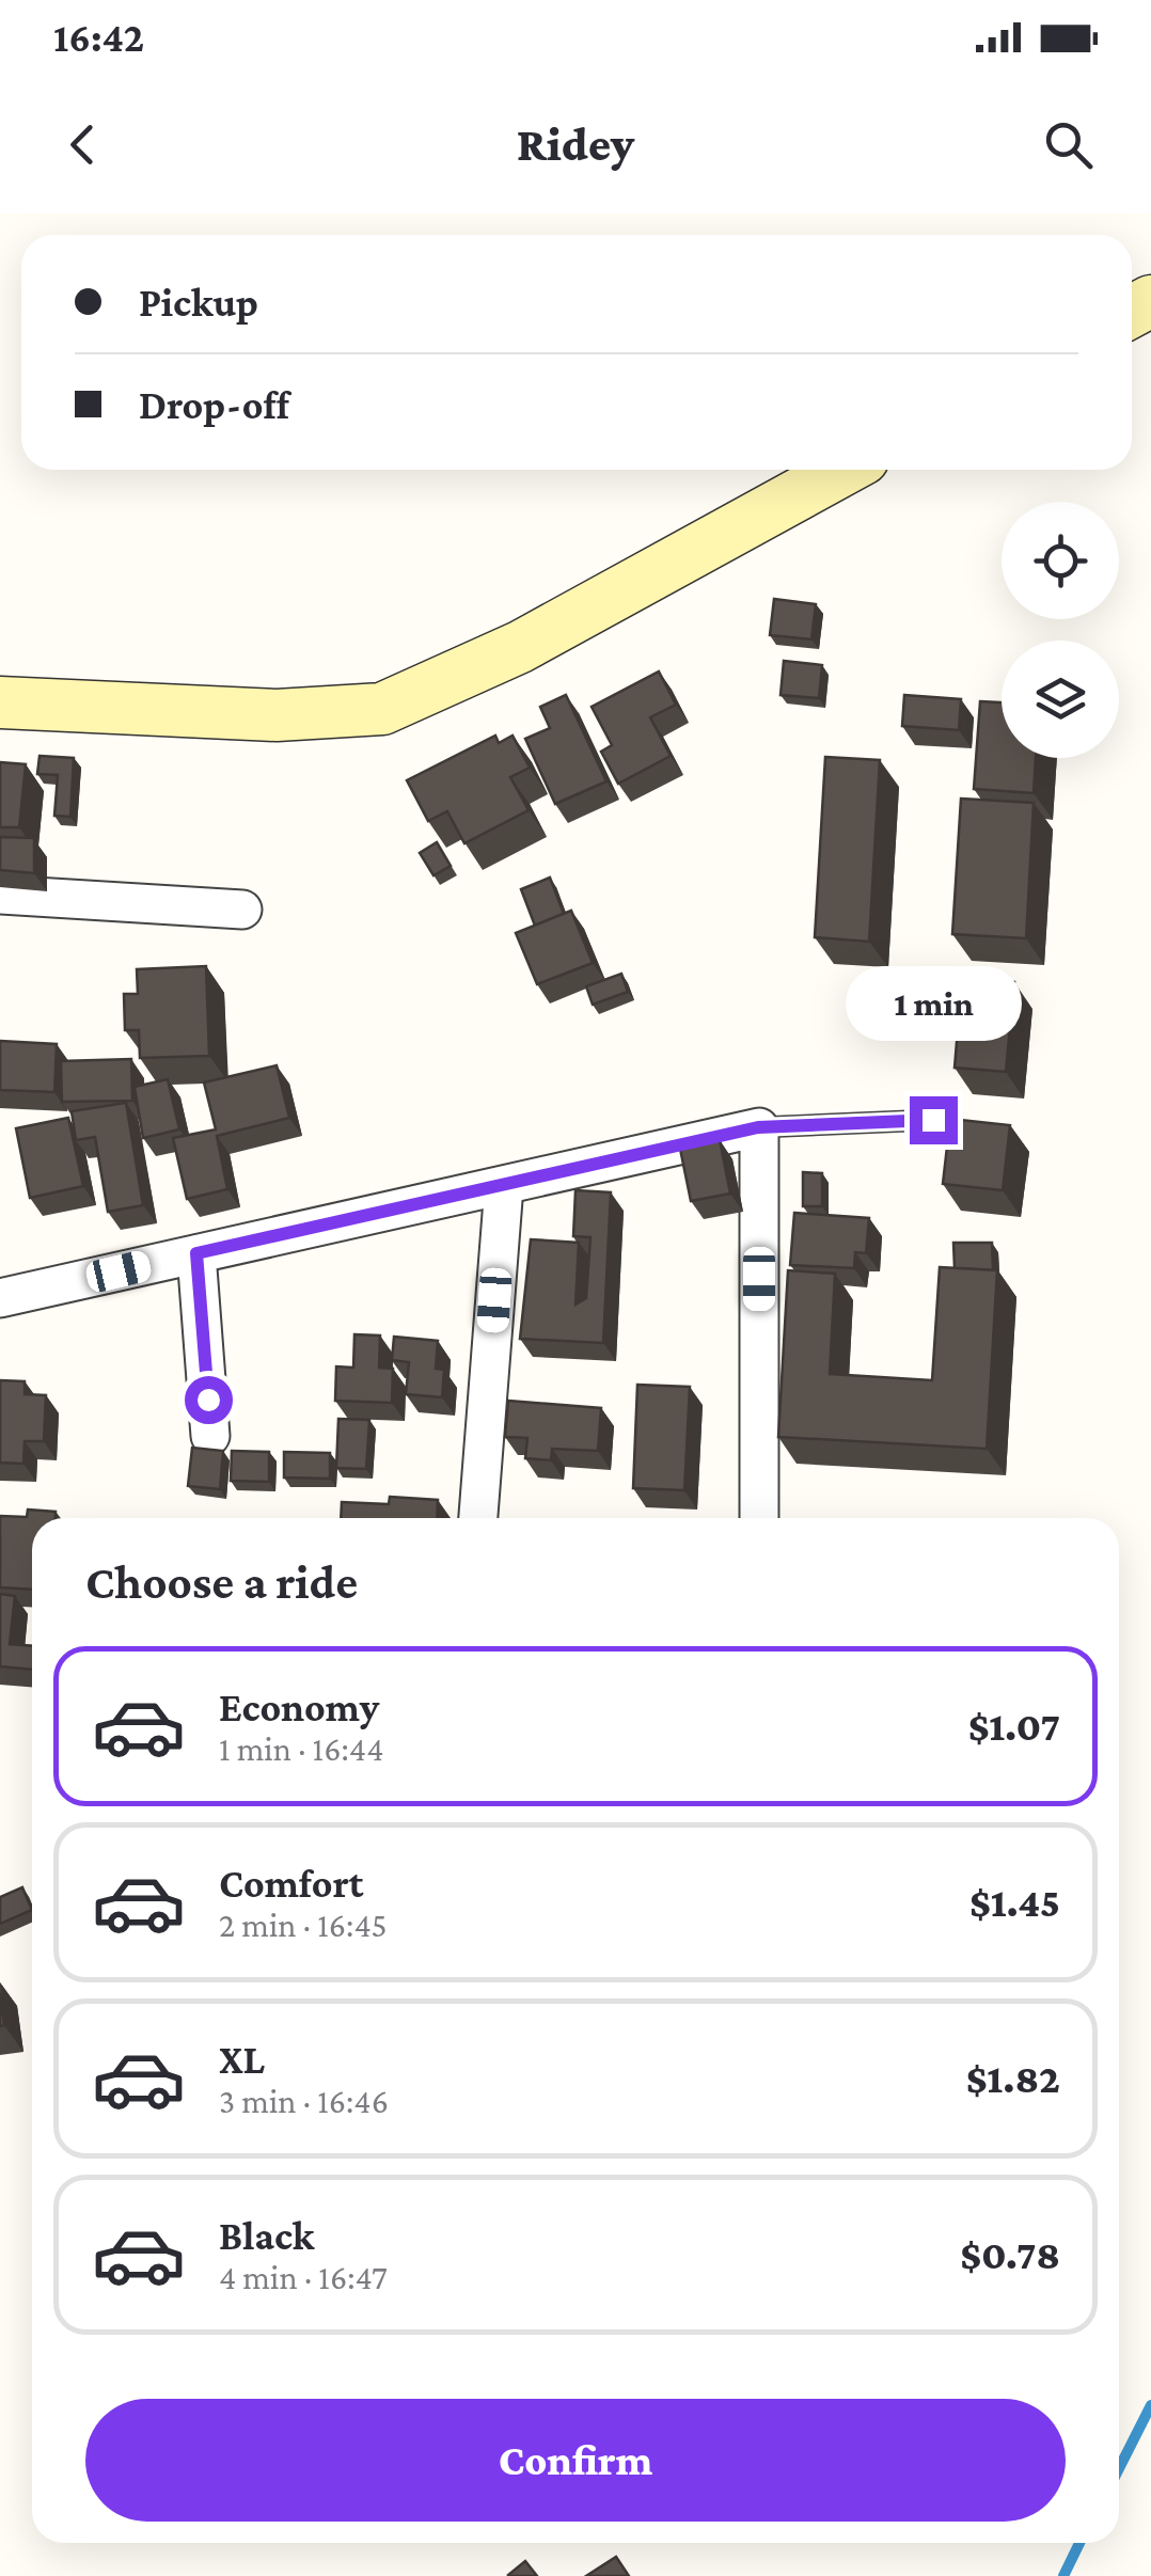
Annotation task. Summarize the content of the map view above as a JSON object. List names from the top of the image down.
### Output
{
  "page": {
    "status": "16:42",
    "header": "Ridey",
    "banner": ["Pickup", "Drop-off"],
    "bubble": "1 min",
    "heading": "Choose a ride",
    "list": [
      {
        "name": "Economy",
        "note": "1 min · 16:44",
        "value": "$1.07"
      },
      {
        "name": "Comfort",
        "note": "2 min · 16:45",
        "value": "$1.45"
      },
      {
        "name": "XL",
        "note": "3 min · 16:46",
        "value": "$1.82"
      },
      {
        "name": "Black",
        "note": "4 min · 16:47",
        "value": "$0.78"
      }
    ],
    "buttons": "Confirm"
  }
}
